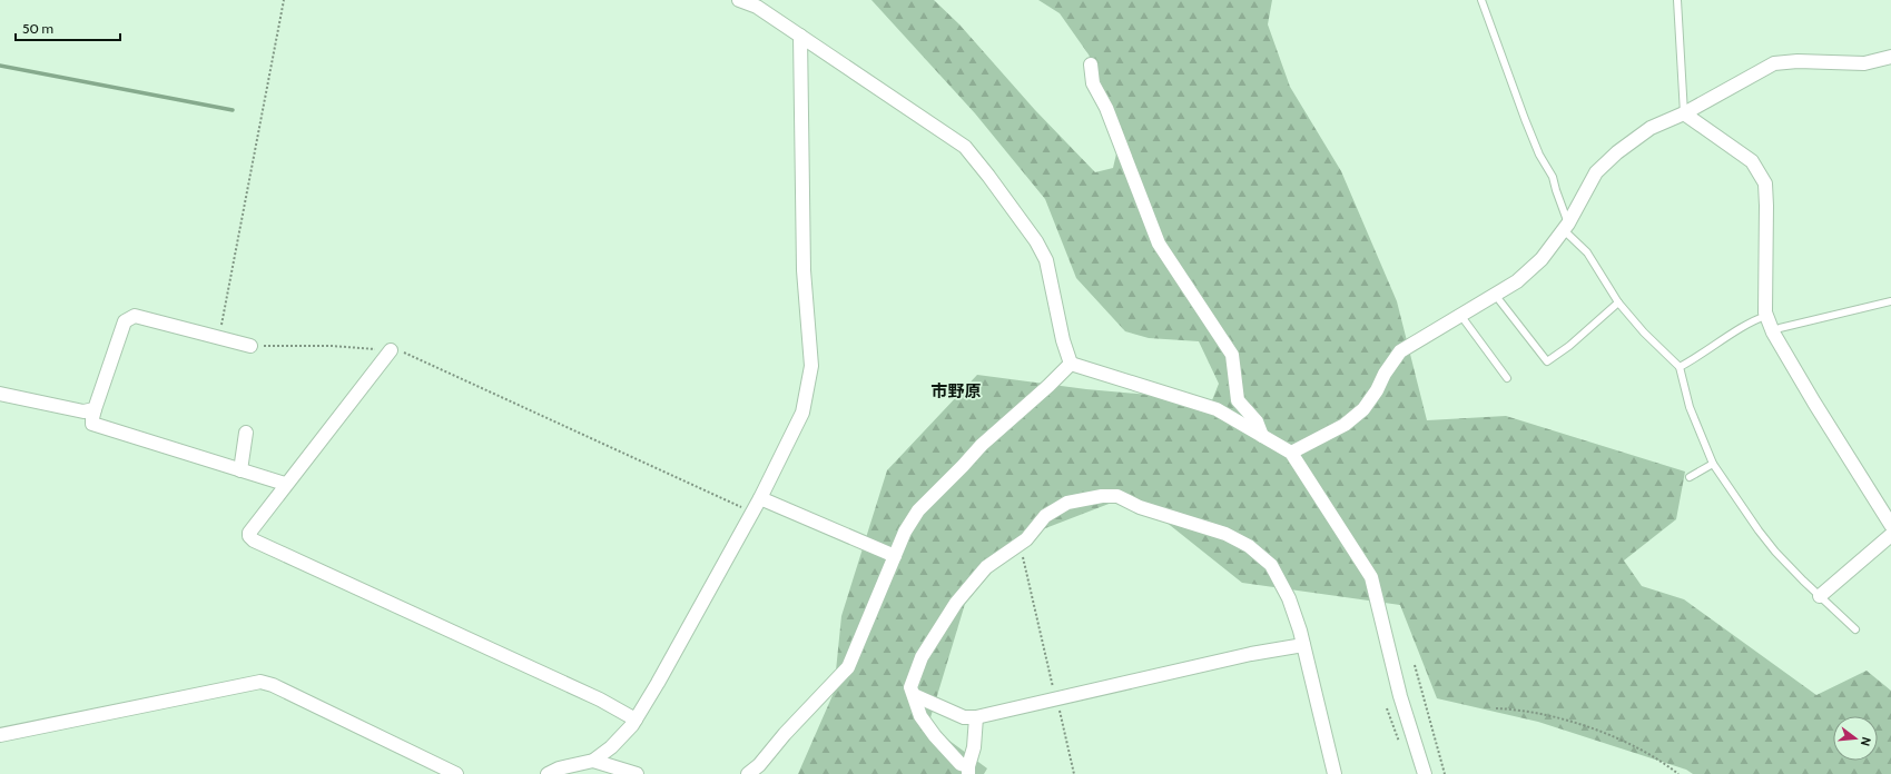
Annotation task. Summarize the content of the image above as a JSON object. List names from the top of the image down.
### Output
{
  "districts": ["市野原"],
  "scale_bar": "50 m",
  "north": "right"
}
